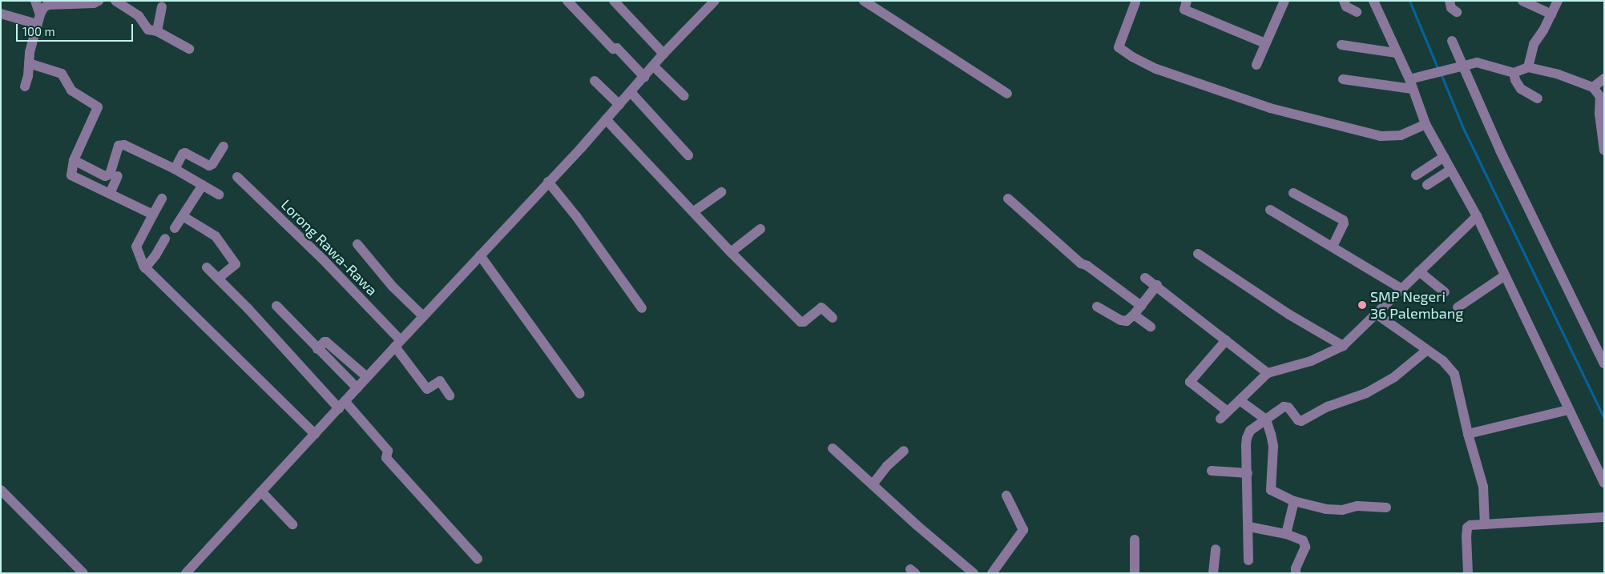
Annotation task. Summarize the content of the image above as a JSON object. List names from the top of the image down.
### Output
{
  "streets": {
    "street": ["Lorong Rawa-Rawa"]
  },
  "places": ["SMP Negeri 36 Palembang"],
  "scale_bar": "100 m"
}
